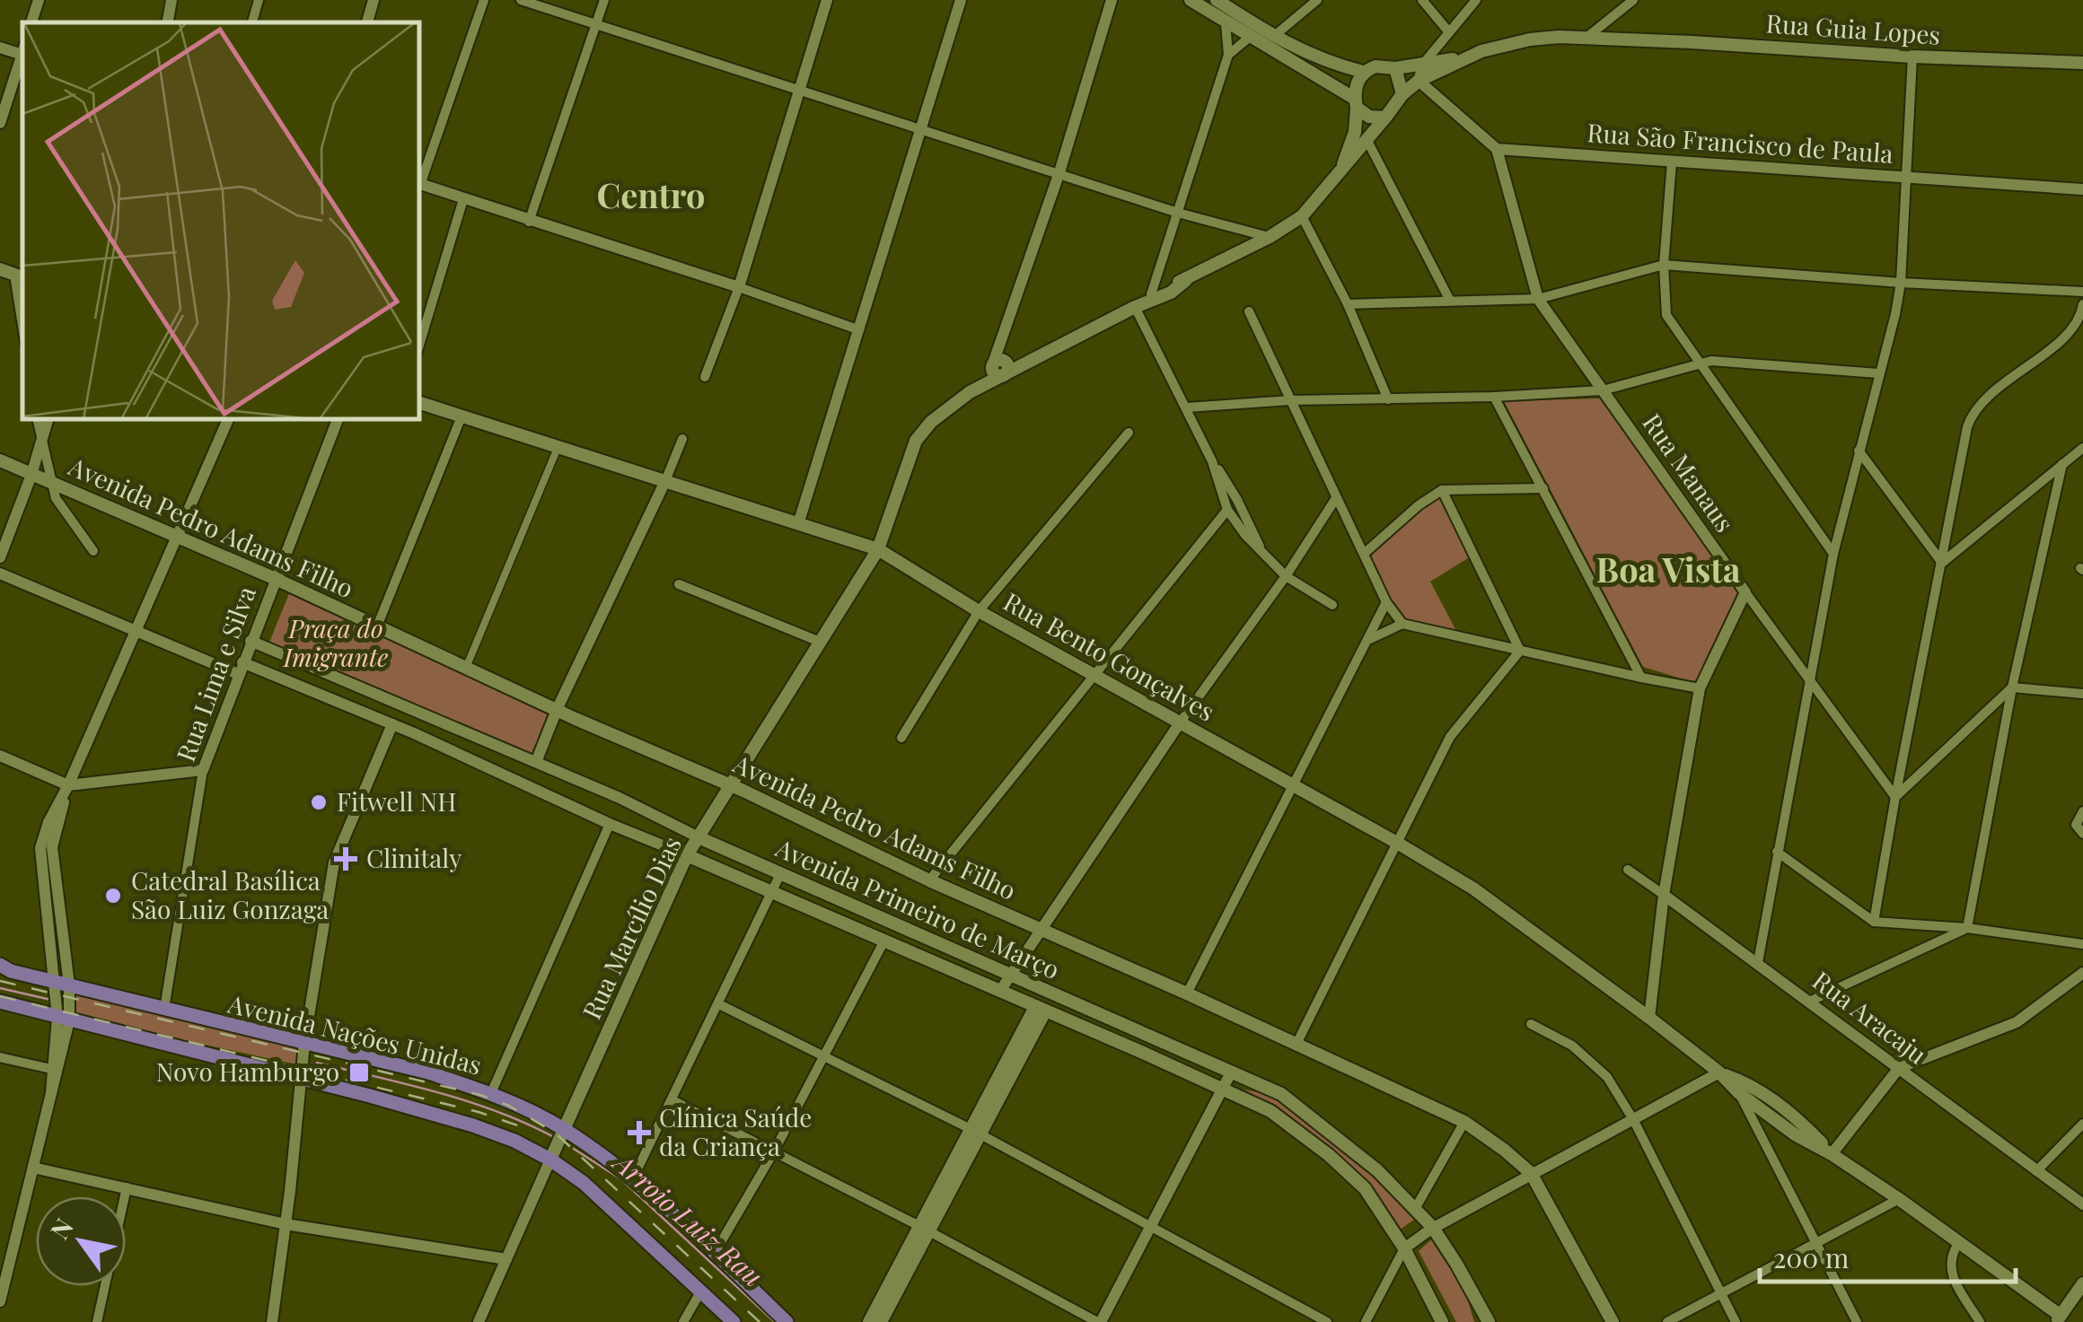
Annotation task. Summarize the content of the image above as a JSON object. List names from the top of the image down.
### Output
{
  "streets": {
    "main road": [
      "Rua Guia Lopes",
      "Avenida Pedro Adams Filho",
      "Rua Bento Gonçalves",
      "Avenida Primeiro de Março",
      "Rua Marcílio Dias",
      "Avenida Nações Unidas"
    ],
    "street": [
      "Rua São Francisco de Paula",
      "Rua Manaus",
      "Rua Lima e Silva",
      "Rua Aracaju"
    ]
  },
  "crossings": [
    ["Rua Guia Lopes", "Rua Marcílio Dias"],
    ["Rua São Francisco de Paula", "Rua Manaus"],
    ["Avenida Pedro Adams Filho", "Rua Lima e Silva"],
    ["Avenida Pedro Adams Filho", "Rua Marcílio Dias"],
    ["Rua Bento Gonçalves", "Rua Marcílio Dias"],
    ["Rua Lima e Silva", "Avenida Primeiro de Março"],
    ["Rua Lima e Silva", "Avenida Nações Unidas"],
    ["Avenida Primeiro de Março", "Rua Marcílio Dias"],
    ["Rua Marcílio Dias", "Avenida Nações Unidas"]
  ],
  "districts": ["Centro", "Boa Vista"],
  "water": ["Arroio Luiz Rau"],
  "parks": ["Praça do Imigrante"],
  "places": {
    "other": ["Fitwell NH", "Catedral Basílica São Luiz Gonzaga"],
    "health": ["Clinitaly", "Clínica Saúde da Criança"],
    "transit": ["Novo Hamburgo"]
  },
  "scale_bar": "200 m",
  "north": "top left"
}
